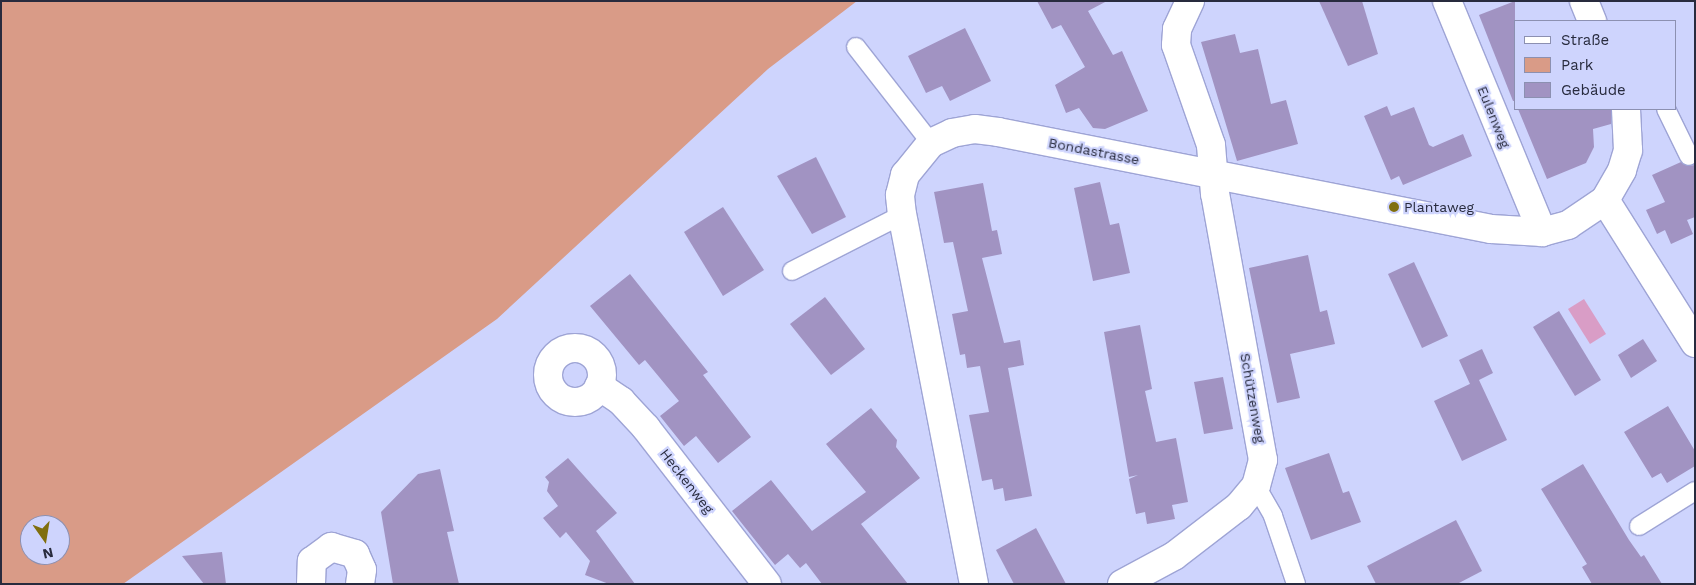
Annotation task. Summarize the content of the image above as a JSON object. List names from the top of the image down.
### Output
{
  "streets": {
    "street": [
      "Eulenweg",
      "Bondastrasse",
      "Schützenweg",
      "Heckenweg"
    ]
  },
  "crossings": [
    ["Eulenweg", "Bondastrasse"],
    ["Bondastrasse", "Schützenweg"]
  ],
  "places": ["Plantaweg"],
  "legend": ["Straße", "Park", "Gebäude"],
  "north": "bottom"
}
